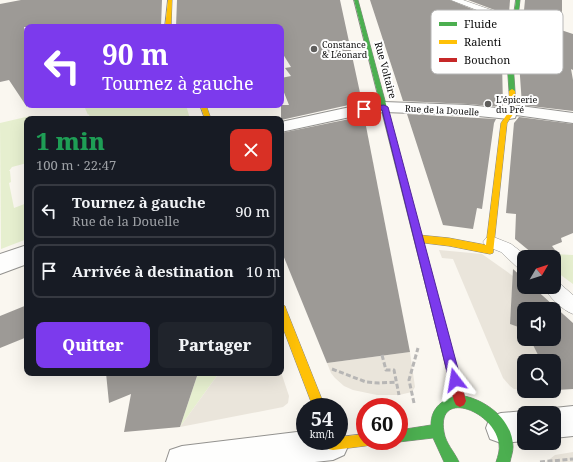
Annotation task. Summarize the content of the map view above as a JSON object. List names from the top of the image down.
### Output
{
  "streets": {
    "main road": ["Rue Voltaire"],
    "street": ["Rue de la Douelle"]
  },
  "crossings": [
    ["Rue Voltaire", "Rue de la Douelle"]
  ],
  "places": ["Constance & Léonard", "L'épicerie du Pré"],
  "legend": ["Fluide", "Ralenti", "Bouchon"],
  "north": "top right",
  "page": {
    "turn": ["90 m", "Tournez à gauche"],
    "heading": ["1 min", "100 m · 22:47"],
    "list": [
      {
        "name": "Tournez à gauche",
        "note": "Rue de la Douelle",
        "value": "90 m"
      },
      {
        "name": "Arrivée à destination",
        "value": "10 m"
      }
    ],
    "buttons": ["Quitter", "Partager"],
    "speed": "54 km/h",
    "limit": "60"
  }
}
